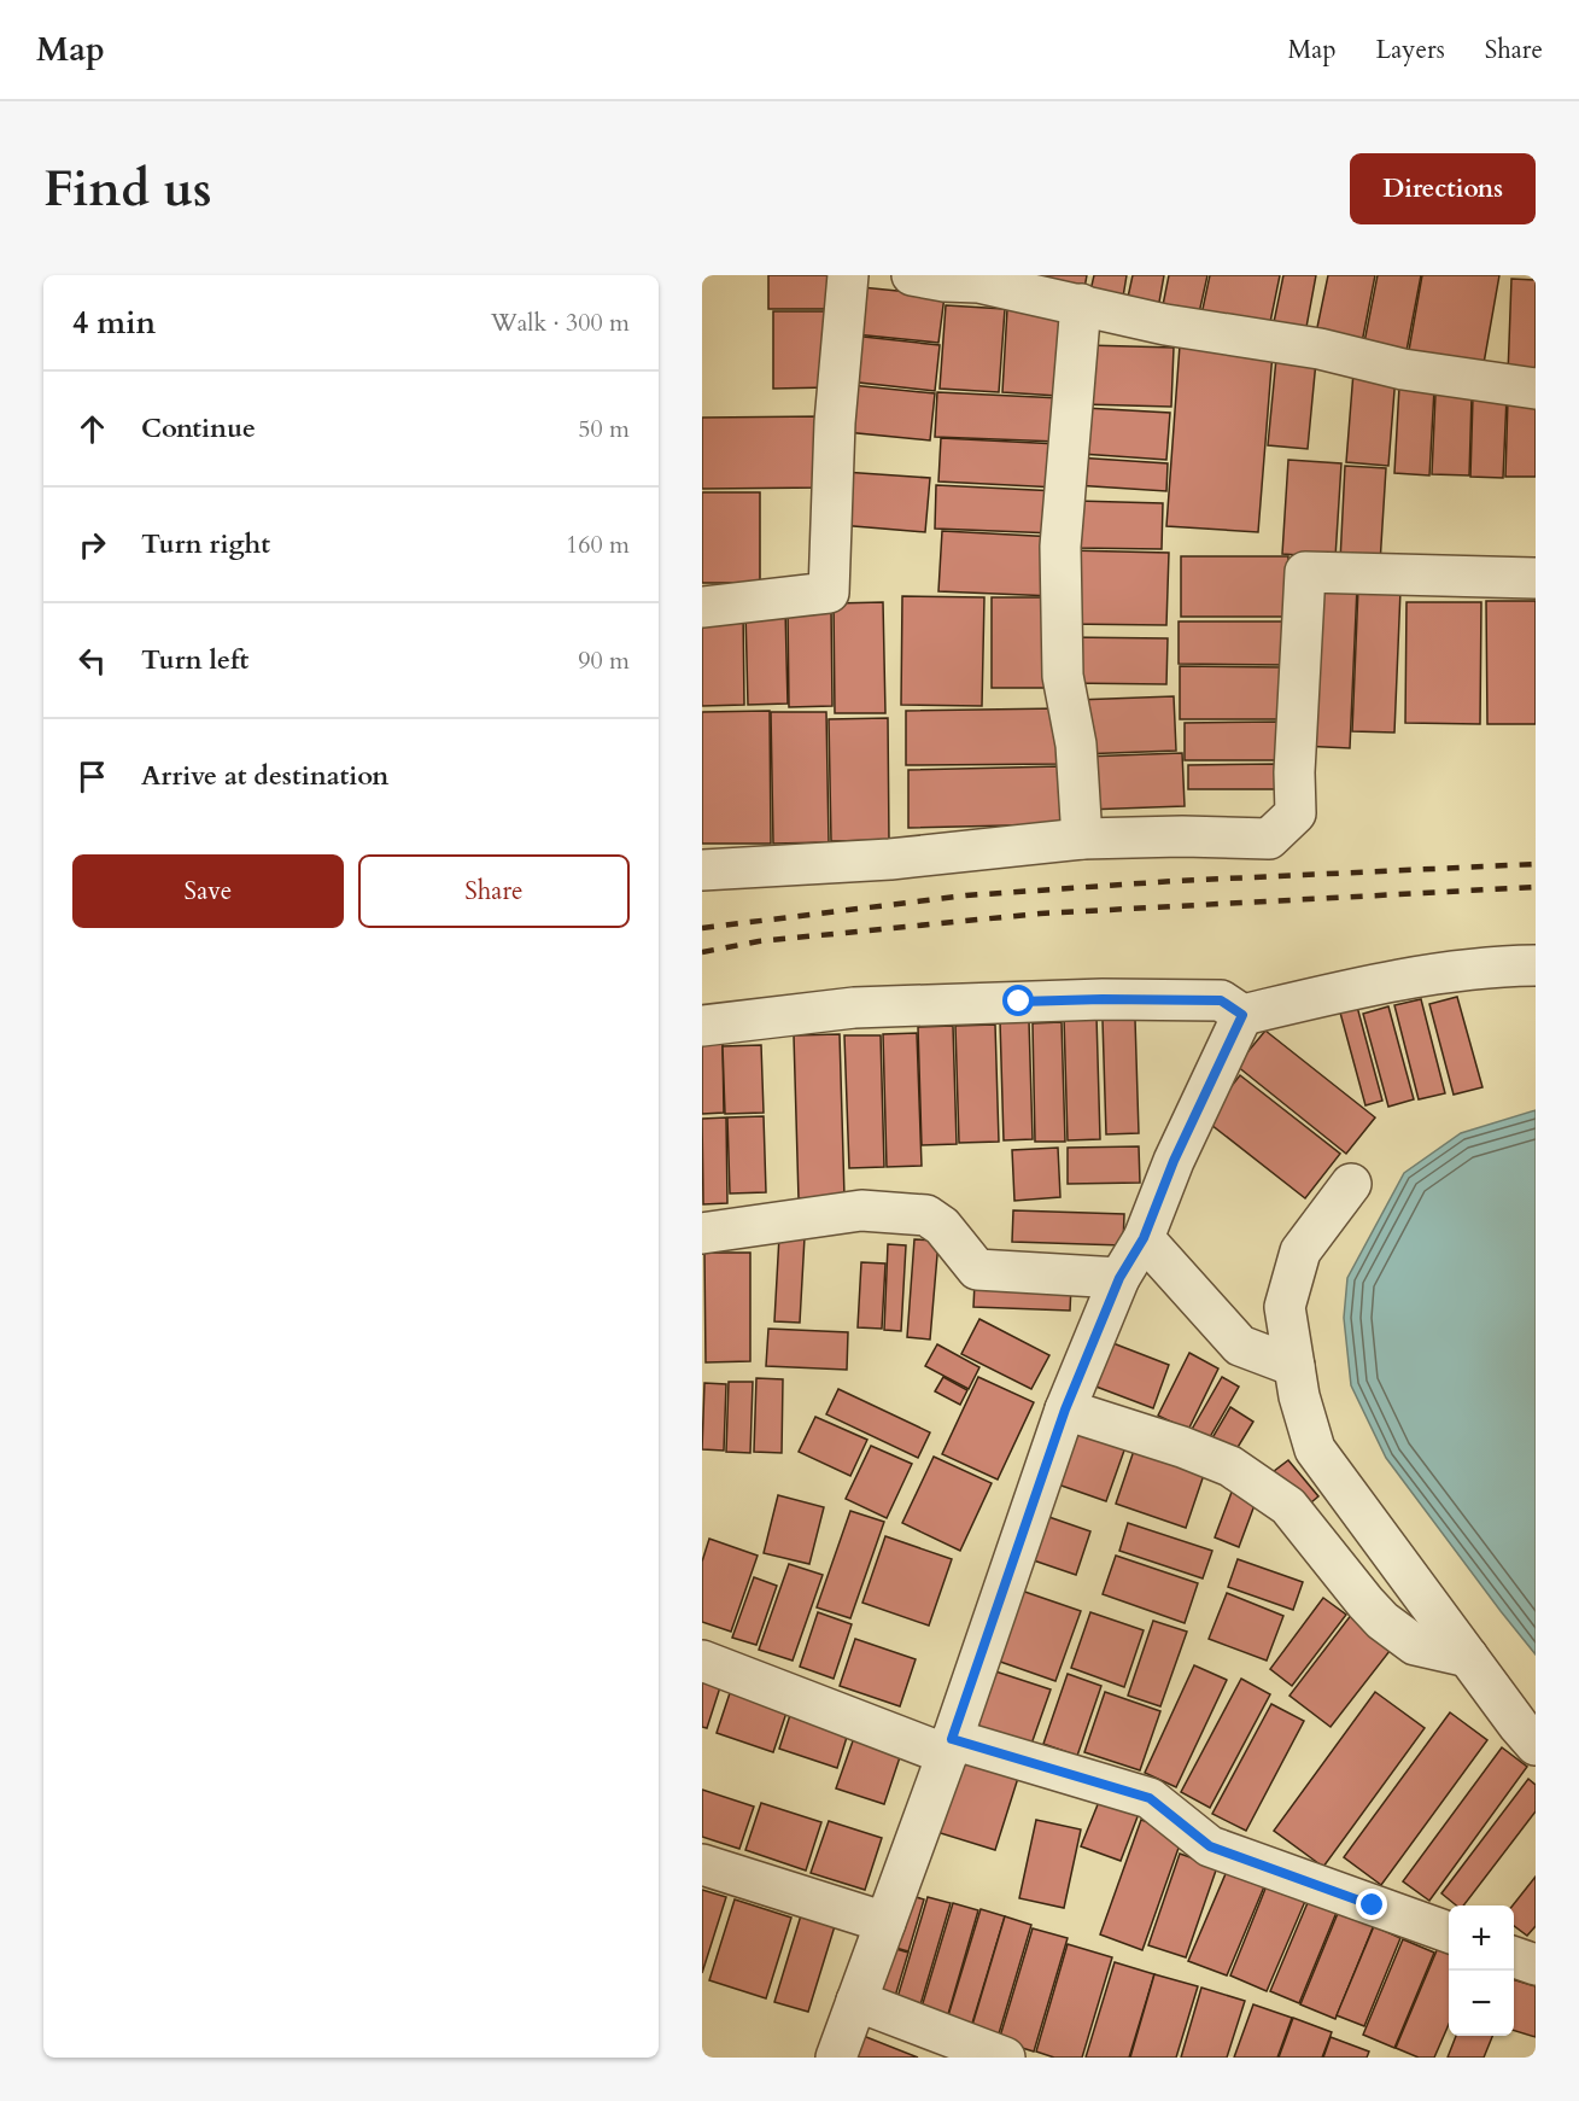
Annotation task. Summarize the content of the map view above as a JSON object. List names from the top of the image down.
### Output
{
  "page": {
    "header": "Map",
    "nav": ["Map", "Layers", "Share"],
    "buttons": [
      "Directions",
      ["Save", "Share"]
    ],
    "title": "Find us",
    "heading": ["4 min", "Walk · 300 m"],
    "list": [
      ["Continue", "50 m"],
      ["Turn right", "160 m"],
      ["Turn left", "90 m"],
      "Arrive at destination"
    ],
    "map_buttons": ["+", "−"]
  }
}
